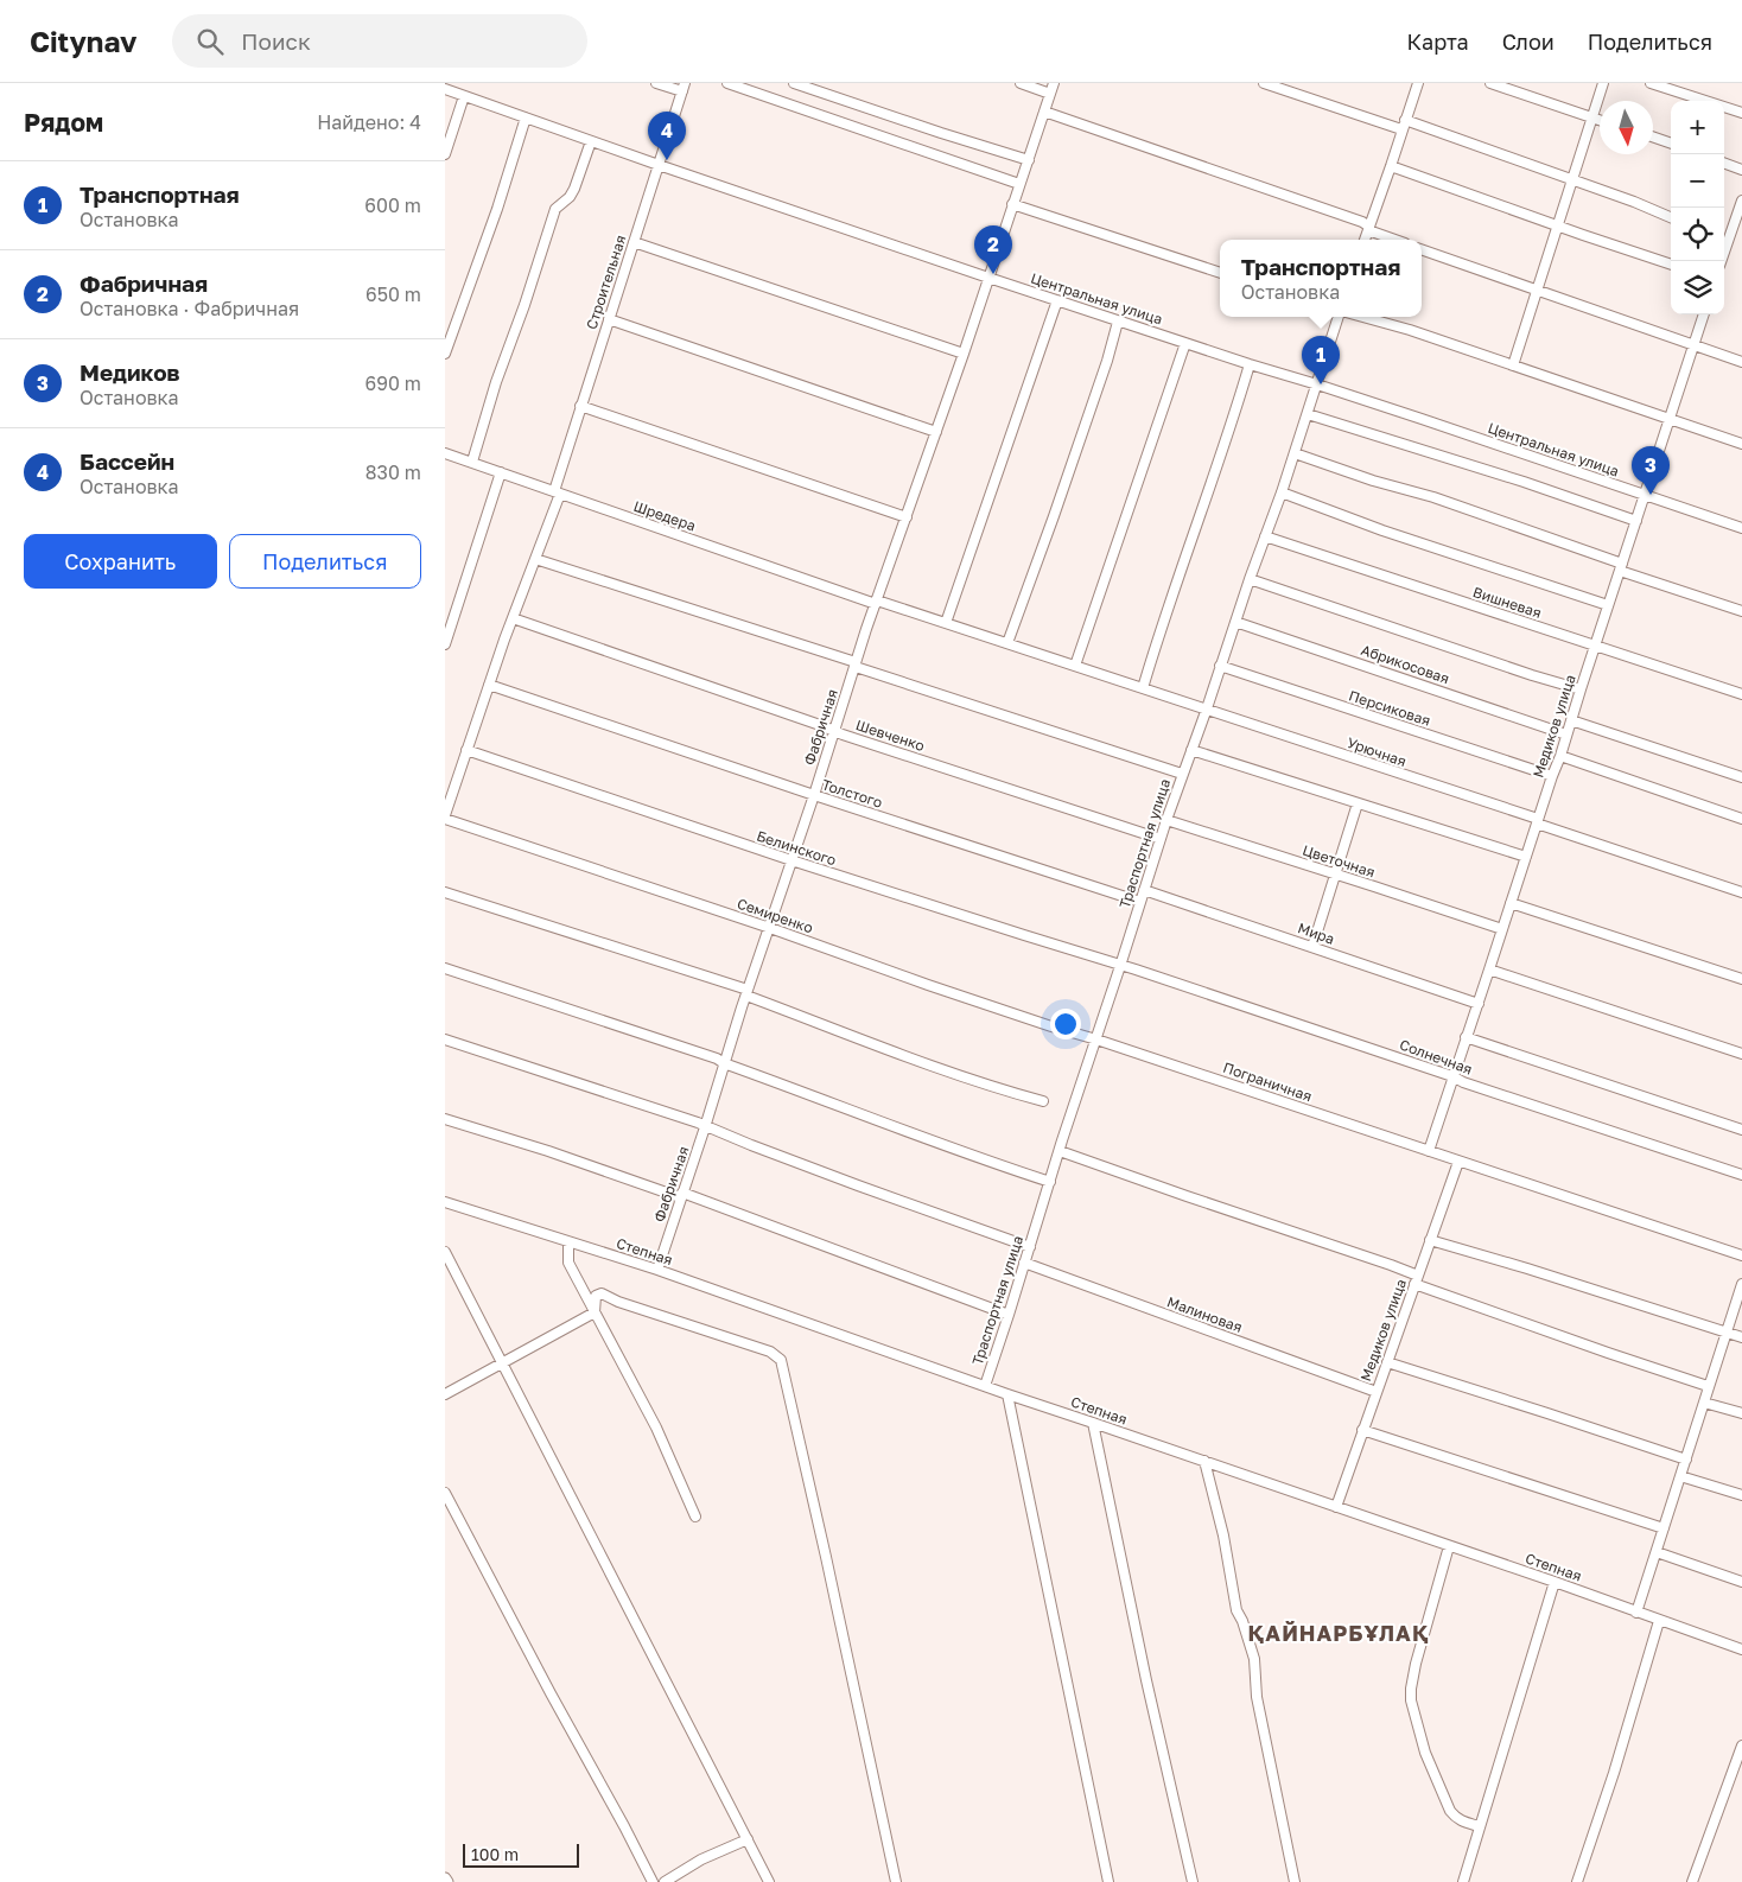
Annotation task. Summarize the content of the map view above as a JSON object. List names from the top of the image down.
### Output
{
  "streets": {
    "street": [
      "Строительная",
      "Центральная улица",
      "Шредера",
      "Вишневая",
      "Абрикосовая",
      "Персиковая",
      "Медиков улица",
      "Фабричная",
      "Шевченко",
      "Урючная",
      "Толстого",
      "Траспортная улица",
      "Белинского",
      "Цветочная",
      "Семиренко",
      "Мира",
      "Солнечная",
      "Пограничная",
      "Степная",
      "Малиновая"
    ]
  },
  "crossings": [
    ["Строительная", "Центральная улица"],
    ["Строительная", "Шредера"],
    ["Строительная", "Шевченко"],
    ["Строительная", "Толстого"],
    ["Строительная", "Белинского"],
    ["Строительная", "Семиренко"],
    ["Центральная улица", "Медиков улица"],
    ["Центральная улица", "Фабричная"],
    ["Центральная улица", "Траспортная улица"],
    ["Шредера", "Фабричная"],
    ["Шредера", "Урючная"],
    ["Шредера", "Траспортная улица"],
    ["Вишневая", "Медиков улица"],
    ["Вишневая", "Траспортная улица"],
    ["Абрикосовая", "Медиков улица"],
    ["Абрикосовая", "Траспортная улица"],
    ["Персиковая", "Медиков улица"],
    ["Персиковая", "Траспортная улица"],
    ["Медиков улица", "Урючная"],
    ["Медиков улица", "Цветочная"],
    ["Медиков улица", "Мира"],
    ["Медиков улица", "Солнечная"],
    ["Медиков улица", "Пограничная"],
    ["Медиков улица", "Степная"],
    ["Медиков улица", "Малиновая"],
    ["Фабричная", "Шевченко"],
    ["Фабричная", "Толстого"],
    ["Фабричная", "Белинского"],
    ["Фабричная", "Семиренко"],
    ["Фабричная", "Степная"],
    ["Шевченко", "Траспортная улица"],
    ["Урючная", "Траспортная улица"],
    ["Толстого", "Траспортная улица"],
    ["Траспортная улица", "Белинского"],
    ["Траспортная улица", "Цветочная"],
    ["Траспортная улица", "Семиренко"],
    ["Траспортная улица", "Мира"],
    ["Траспортная улица", "Солнечная"],
    ["Траспортная улица", "Пограничная"],
    ["Траспортная улица", "Степная"],
    ["Траспортная улица", "Малиновая"],
    ["Белинского", "Солнечная"],
    ["Семиренко", "Пограничная"]
  ],
  "districts": ["ҚАЙНАРБҰЛАҚ"],
  "scale_bar": "100 m",
  "north": "bottom",
  "page": {
    "header": "Citynav",
    "search": "Поиск",
    "nav": ["Карта", "Слои", "Поделиться"],
    "heading": ["Рядом", "Найдено: 4"],
    "map_buttons": ["+", "−"],
    "pins": [
      "4",
      "2",
      "1",
      "3"
    ],
    "list": [
      {
        "mark": "1",
        "name": "Транспортная",
        "note": "Остановка",
        "value": "600 m"
      },
      {
        "mark": "2",
        "name": "Фабричная",
        "note": "Остановка · Фабричная",
        "value": "650 m"
      },
      {
        "mark": "3",
        "name": "Медиков",
        "note": "Остановка",
        "value": "690 m"
      },
      {
        "mark": "4",
        "name": "Бассейн",
        "note": "Остановка",
        "value": "830 m"
      }
    ],
    "popup": ["Транспортная", "Остановка"],
    "buttons": ["Сохранить", "Поделиться"],
    "scale": "100 m"
  }
}
